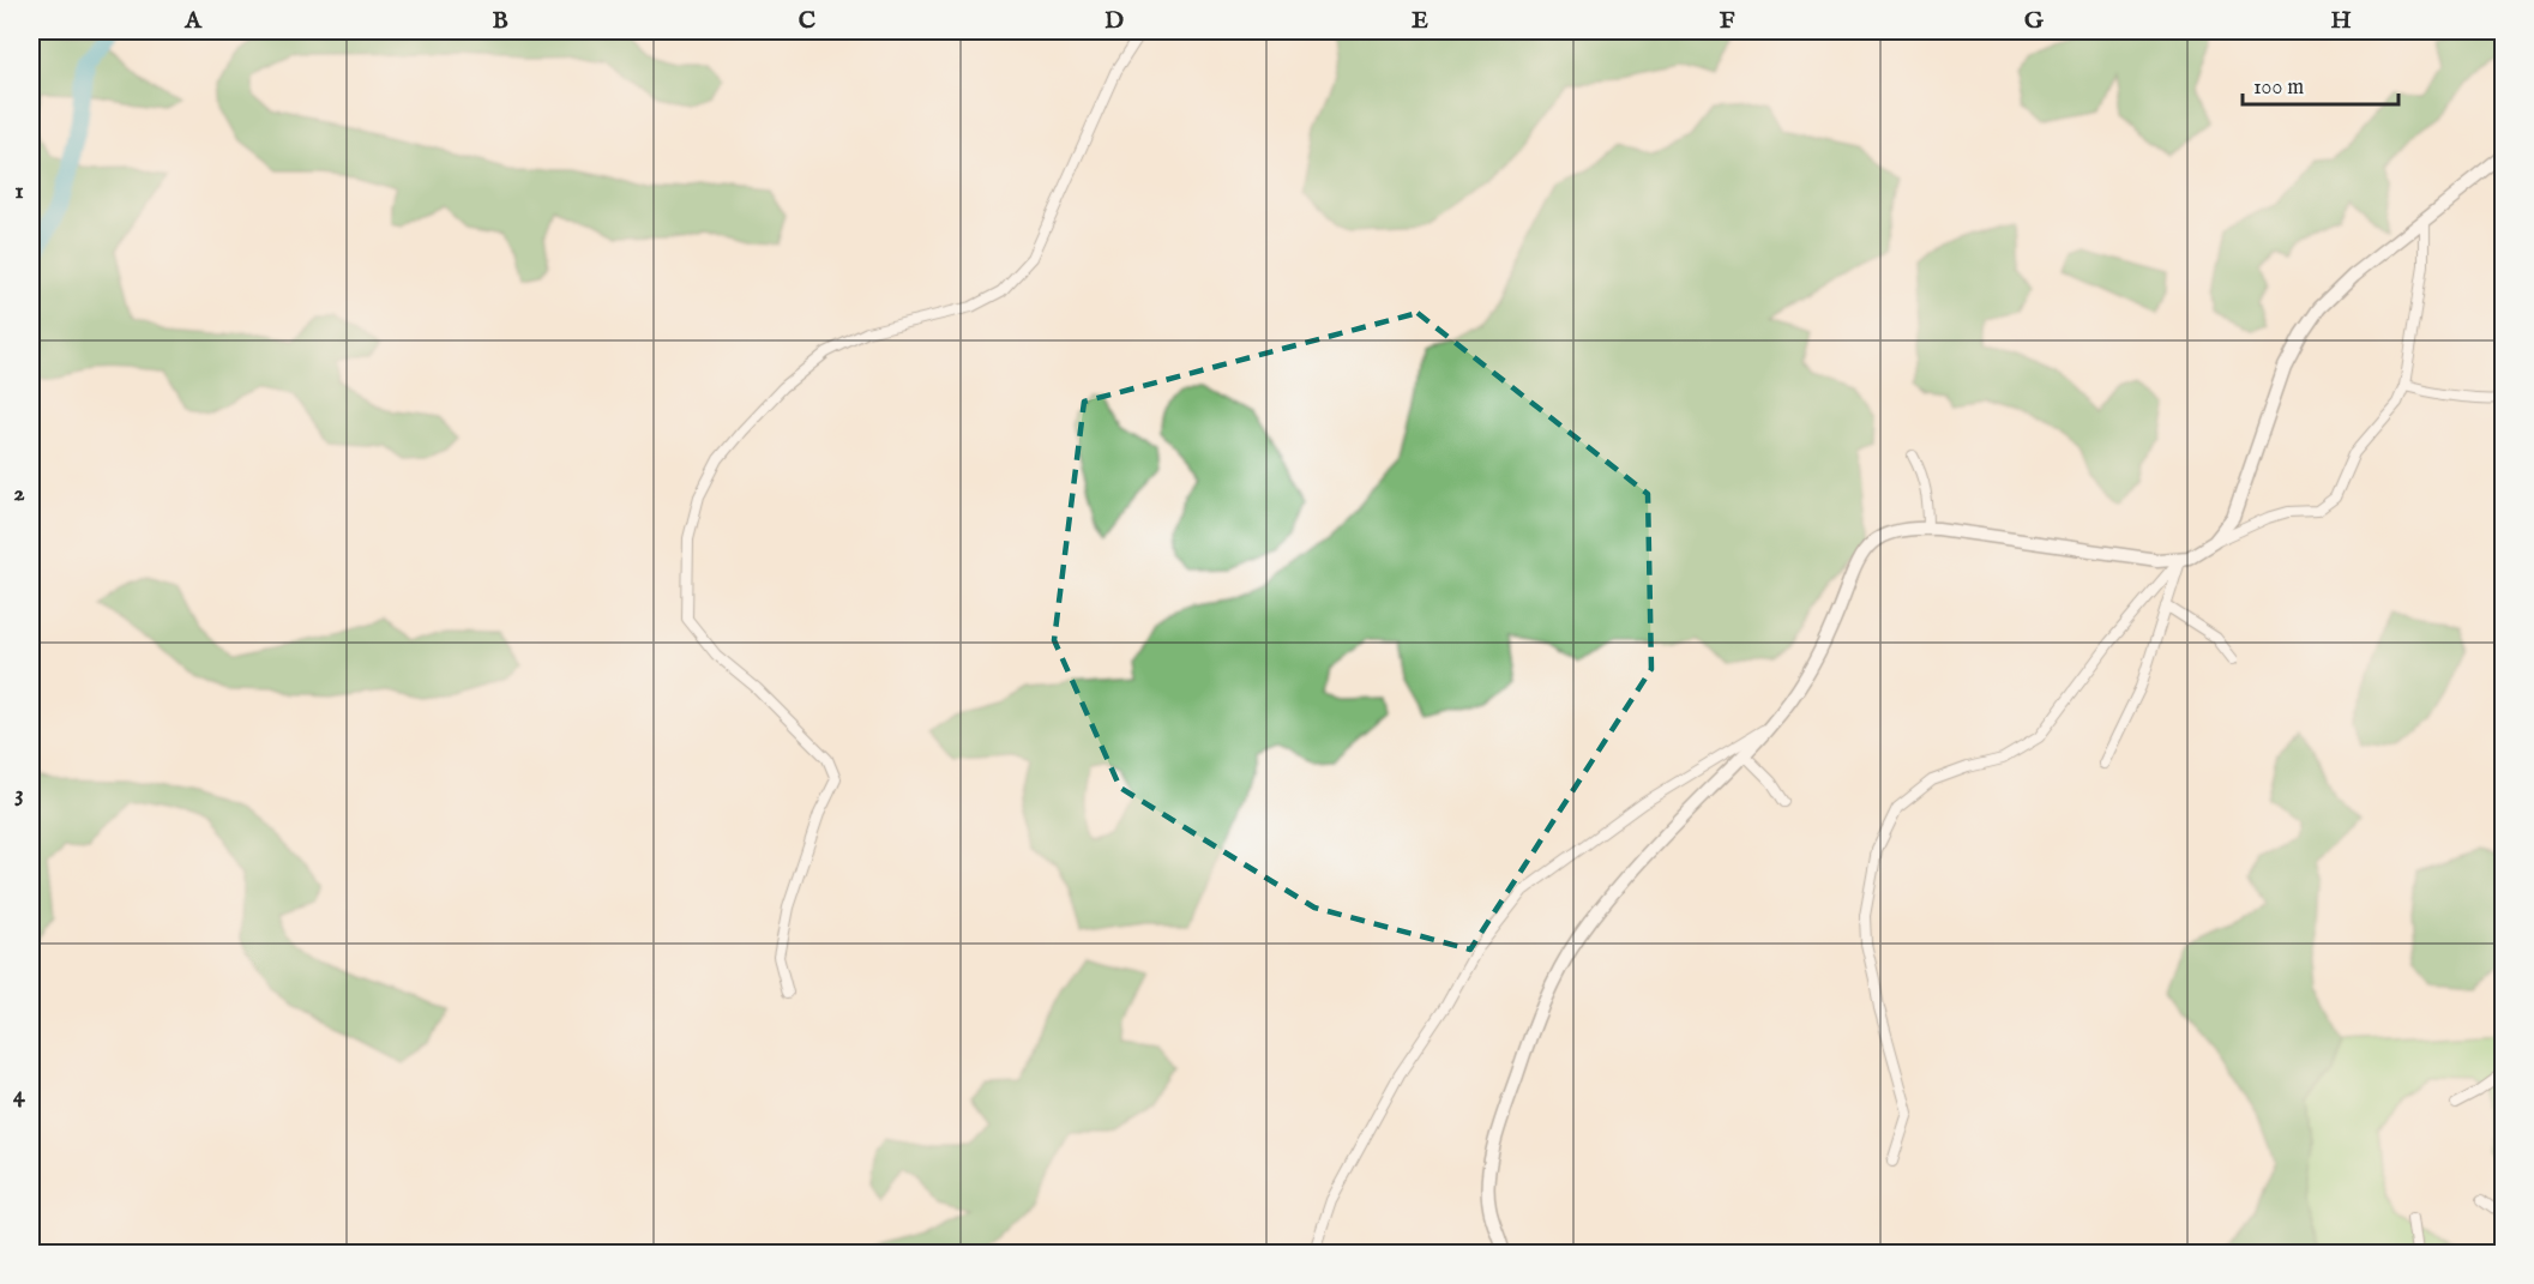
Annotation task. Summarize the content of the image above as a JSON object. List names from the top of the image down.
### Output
{
  "scale_bar": "100 m",
  "grid": {
    "columns": [
      "A",
      "B",
      "C",
      "D",
      "E",
      "F",
      "G",
      "H"
    ],
    "rows": [
      "1",
      "2",
      "3",
      "4"
    ]
  }
}
